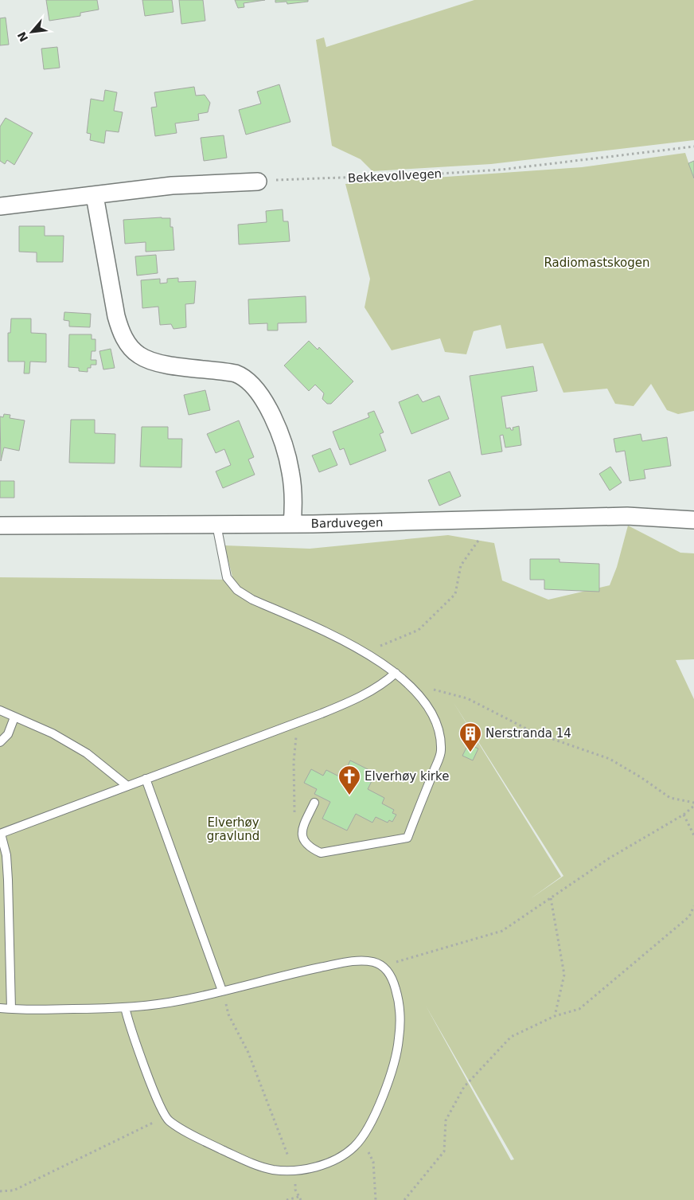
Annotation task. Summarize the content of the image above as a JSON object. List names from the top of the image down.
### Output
{
  "streets": {
    "street": ["Barduvegen"],
    "path": ["Bekkevollvegen"]
  },
  "parks": ["Radiomastskogen", "Elverhøy gravlund"],
  "places": {
    "building": ["Nerstranda 14"],
    "church": ["Elverhøy kirke"]
  },
  "north": "bottom left"
}
